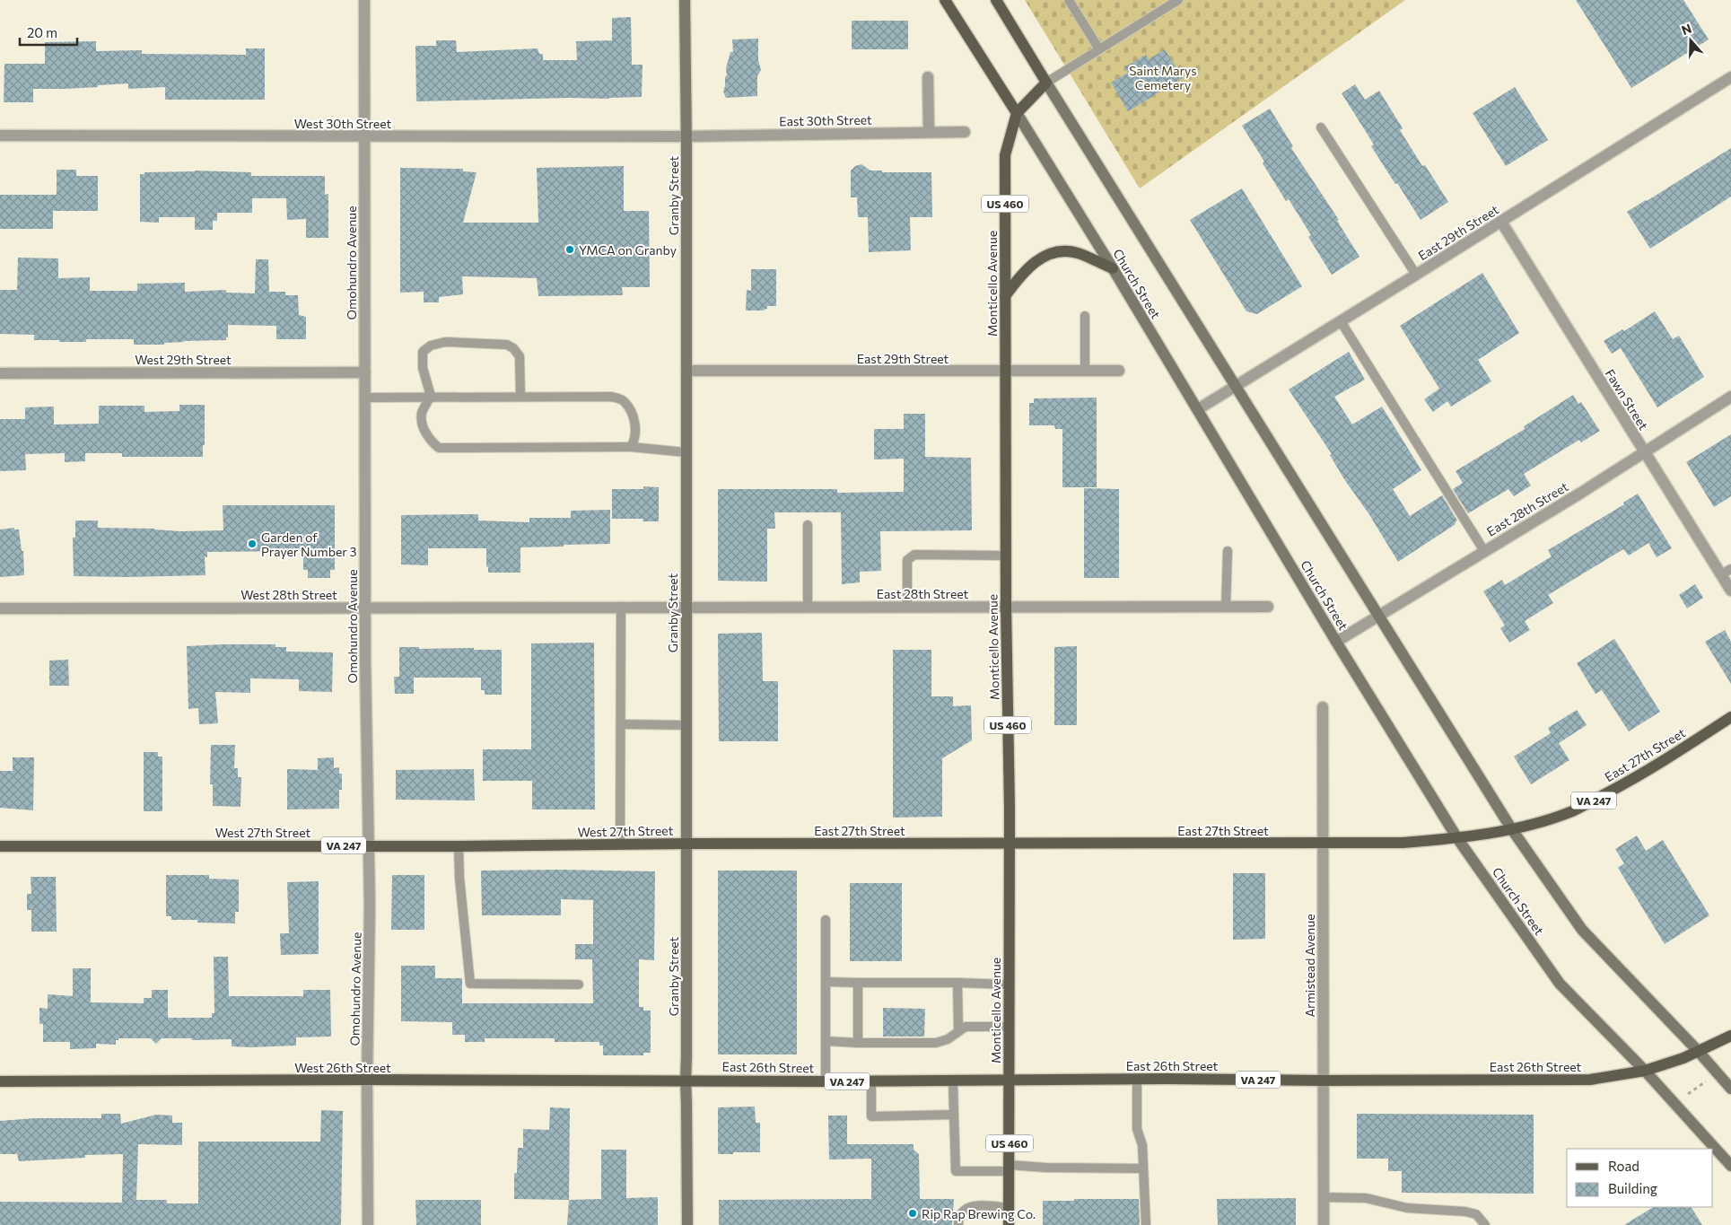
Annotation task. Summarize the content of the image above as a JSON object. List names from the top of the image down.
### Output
{
  "streets": {
    "main road": [
      "Granby Street",
      "US 460",
      "Monticello Avenue",
      "Church Street",
      "East 27th Street",
      "VA 247",
      "West 27th Street",
      "East 26th Street",
      "West 26th Street"
    ],
    "street": [
      "East 30th Street",
      "West 30th Street",
      "East 29th Street",
      "Omohundro Avenue",
      "West 29th Street",
      "Fawn Street",
      "East 28th Street",
      "West 28th Street",
      "Armistead Avenue"
    ]
  },
  "crossings": [
    ["East 30th Street", "West 30th Street"],
    ["East 30th Street", "Granby Street"],
    ["West 30th Street", "Granby Street"],
    ["West 30th Street", "Omohundro Avenue"],
    ["Granby Street", "East 29th Street"],
    ["Granby Street", "East 28th Street"],
    ["Granby Street", "West 28th Street"],
    ["Granby Street", "East 27th Street"],
    ["Granby Street", "West 27th Street"],
    ["Granby Street", "East 26th Street"],
    ["Granby Street", "West 26th Street"],
    ["East 29th Street", "Monticello Avenue"],
    ["East 29th Street", "Church Street"],
    ["East 29th Street", "Fawn Street"],
    ["Omohundro Avenue", "West 29th Street"],
    ["Omohundro Avenue", "West 28th Street"],
    ["Omohundro Avenue", "West 27th Street"],
    ["Omohundro Avenue", "West 26th Street"],
    ["Monticello Avenue", "Church Street"],
    ["Monticello Avenue", "East 28th Street"],
    ["Monticello Avenue", "East 27th Street"],
    ["Monticello Avenue", "East 26th Street"],
    ["Church Street", "East 28th Street"],
    ["Church Street", "East 27th Street"],
    ["Church Street", "East 26th Street"],
    ["Fawn Street", "East 28th Street"],
    ["East 28th Street", "West 28th Street"],
    ["East 27th Street", "West 27th Street"],
    ["East 27th Street", "Armistead Avenue"],
    ["Armistead Avenue", "East 26th Street"],
    ["East 26th Street", "West 26th Street"]
  ],
  "parks": ["Saint Marys Cemetery"],
  "places": ["YMCA on Granby", "Garden of Prayer Number 3", "Rip Rap Brewing Co."],
  "legend": ["Road", "Building"],
  "scale_bar": "20 m",
  "north": "top"
}
